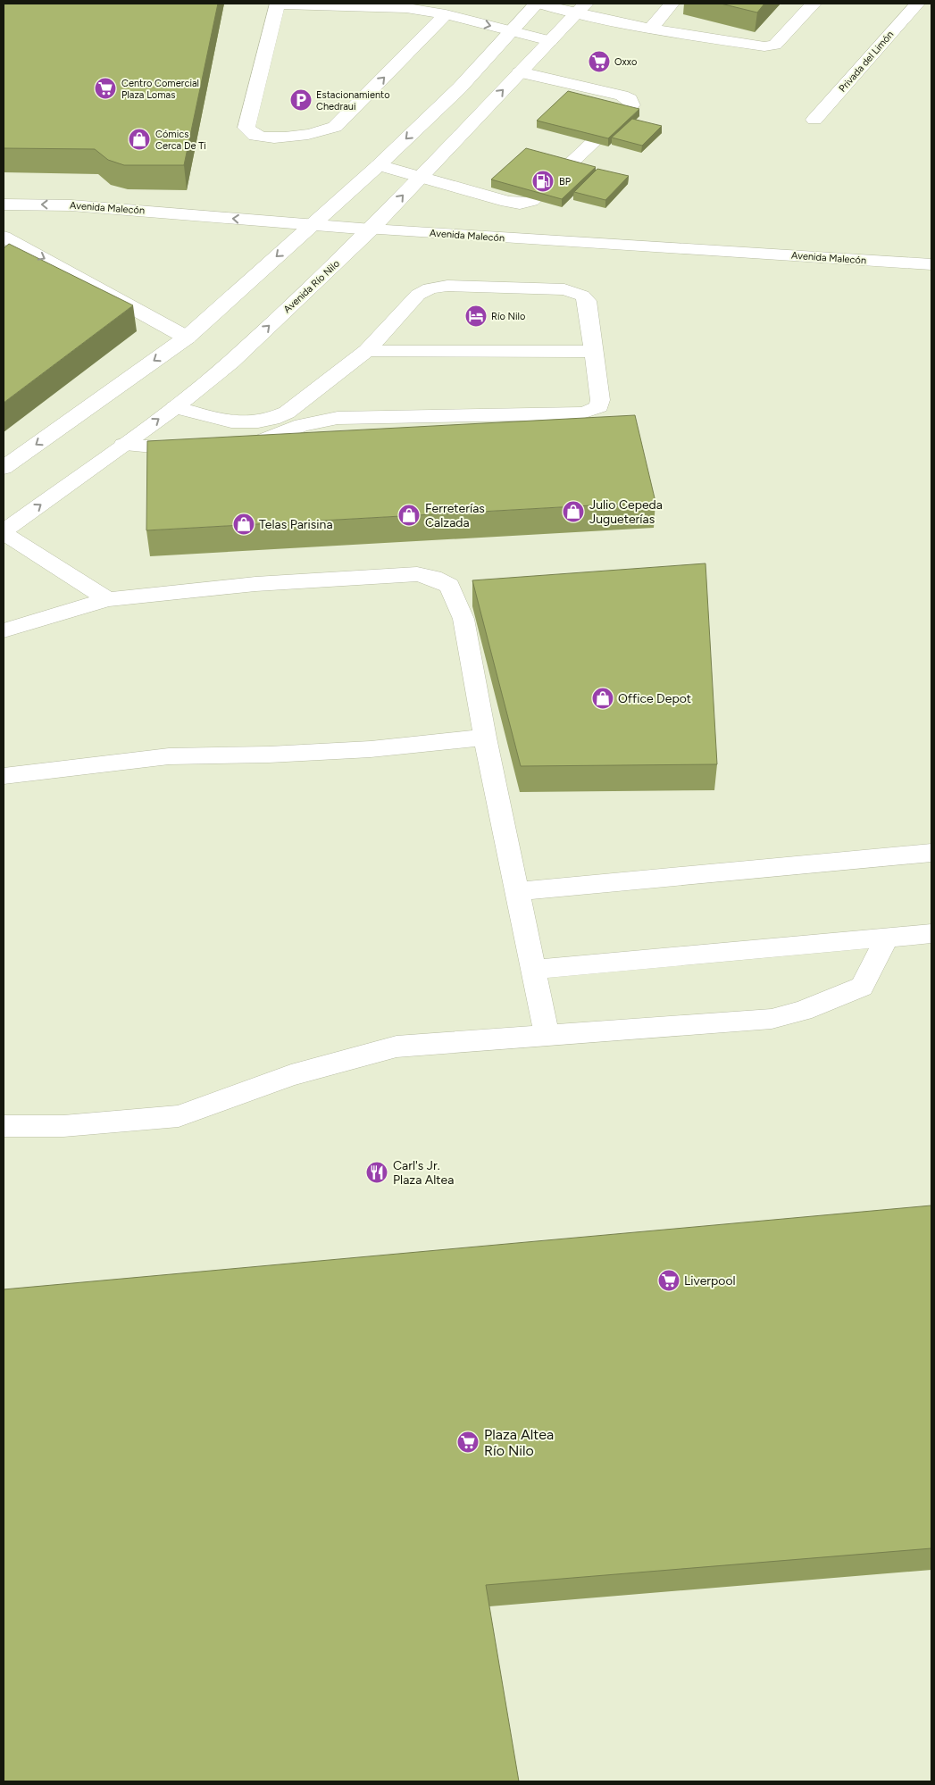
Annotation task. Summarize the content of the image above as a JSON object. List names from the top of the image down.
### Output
{
  "streets": {
    "main road": ["Privada del Limón", "Avenida Malecón", "Avenida Río Nilo"]
  },
  "crossings": [
    ["Avenida Malecón", "Avenida Río Nilo"]
  ],
  "places": {
    "supermarket": [
      "Oxxo",
      "Centro Comercial Plaza Lomas",
      "Liverpool",
      "Plaza Altea Río Nilo"
    ],
    "parking": ["Estacionamiento Chedraui"],
    "shop": [
      "Cómics Cerca De Ti",
      "Julio Cepeda Jugueterías",
      "Ferreterías Calzada",
      "Telas Parisina",
      "Office Depot"
    ],
    "fuel station": ["BP"],
    "hotel": ["Río Nilo"],
    "restaurant": ["Carl's Jr. Plaza Altea"]
  }
}
